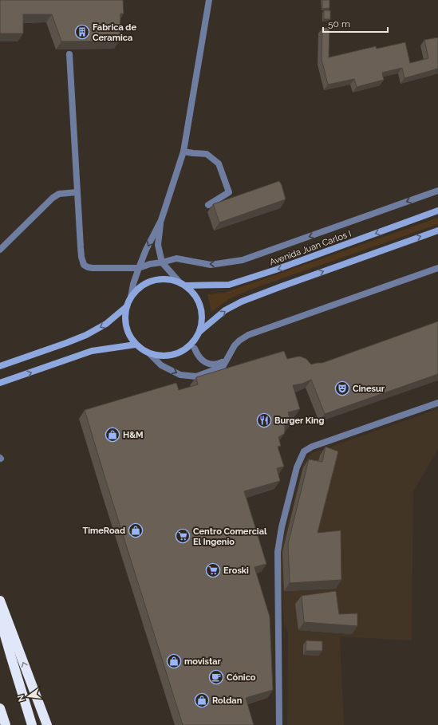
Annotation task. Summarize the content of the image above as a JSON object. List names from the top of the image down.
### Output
{
  "streets": {
    "street": ["Avenida Juan Carlos I"]
  },
  "places": {
    "building": ["Fabrica de Ceramica"],
    "theatre": ["Cinesur"],
    "restaurant": ["Burger King"],
    "shop": [
      "H&M",
      "TimeRoad",
      "movistar",
      "Roldan"
    ],
    "supermarket": ["Centro Comercial El Ingenio", "Eroski"],
    "cafe": ["Cónico"]
  },
  "scale_bar": "50 m",
  "north": "left"
}
